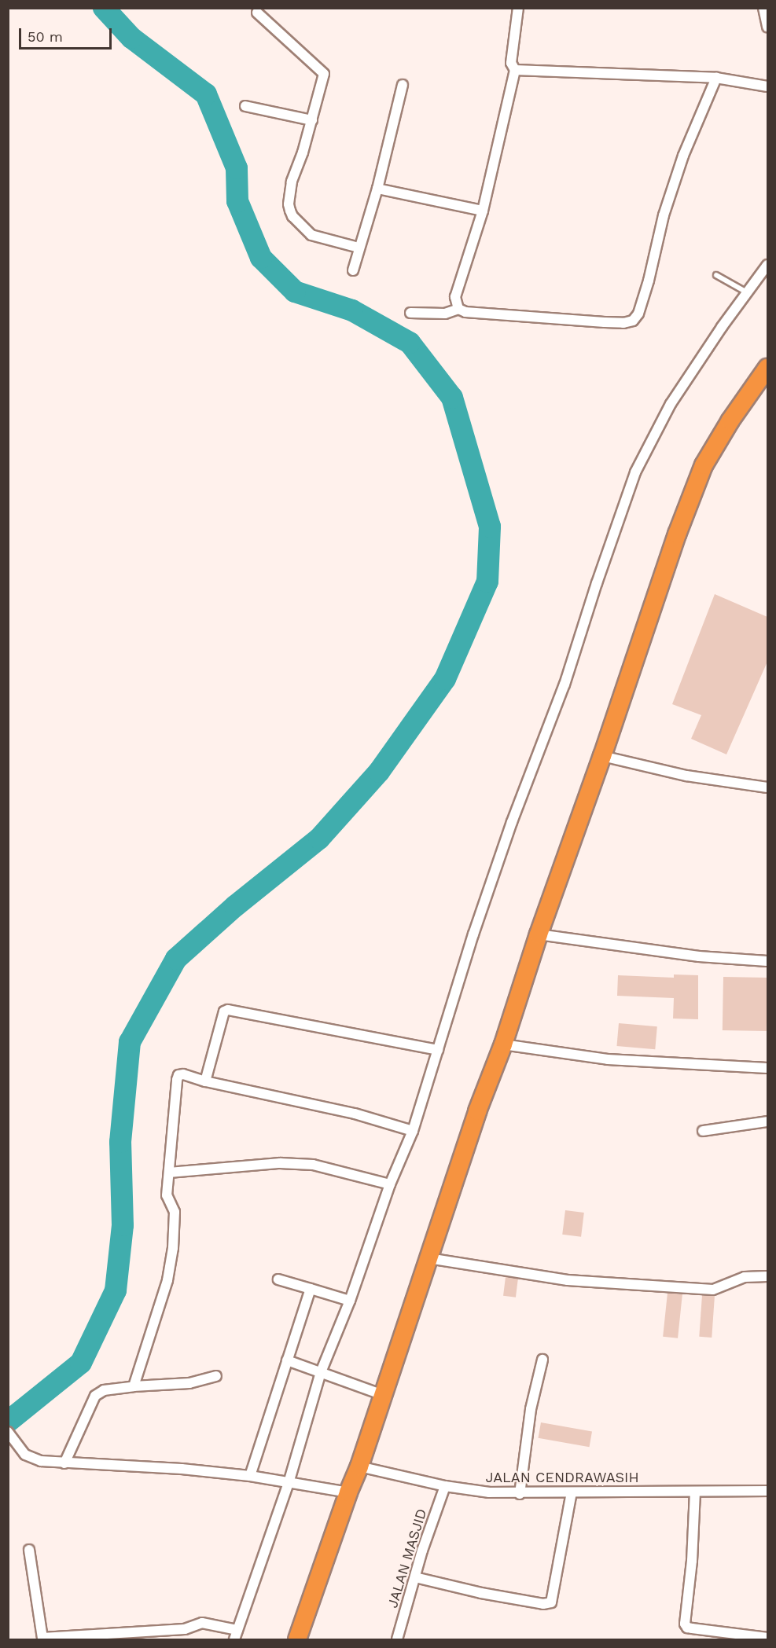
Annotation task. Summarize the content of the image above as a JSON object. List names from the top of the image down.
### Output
{
  "streets": {
    "street": ["JALAN CENDRAWASIH", "JALAN MASJID"]
  },
  "crossings": [
    ["JALAN CENDRAWASIH", "JALAN MASJID"]
  ],
  "scale_bar": "50 m"
}
